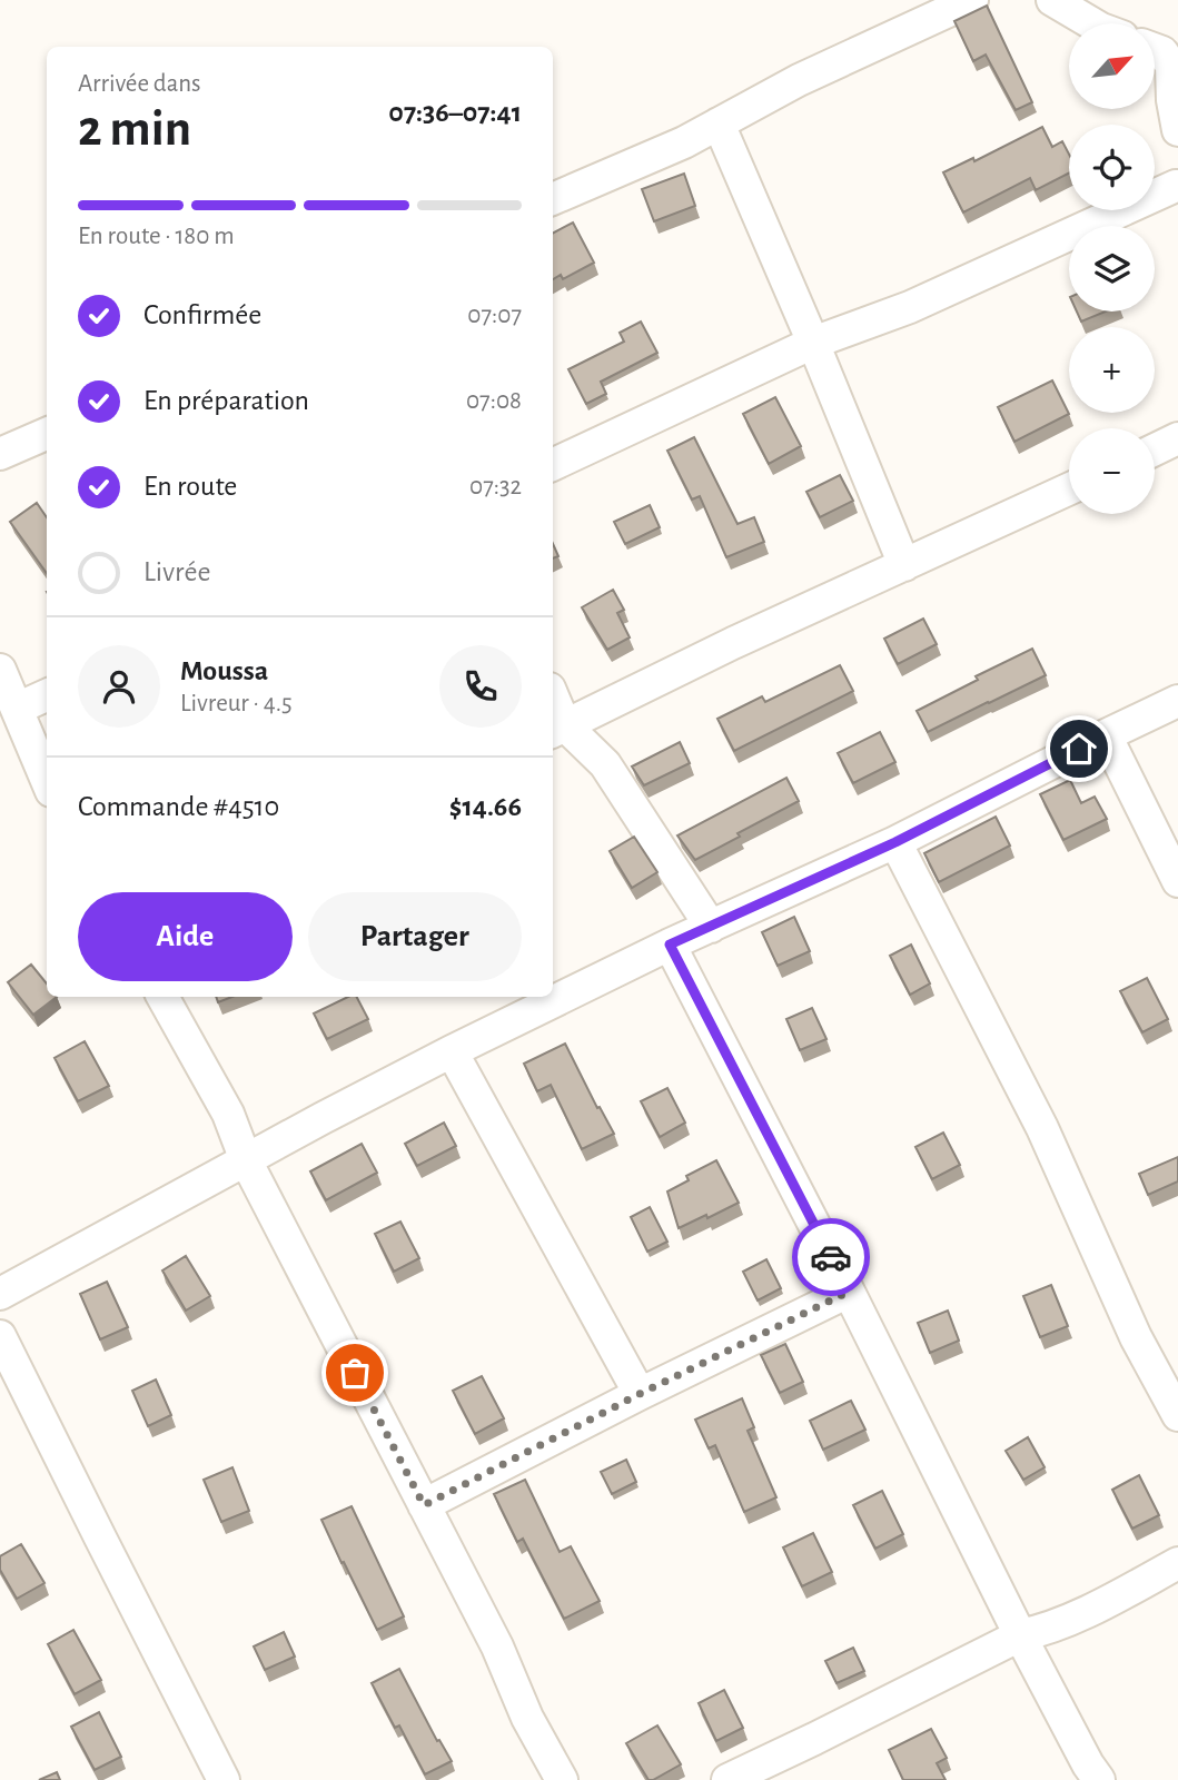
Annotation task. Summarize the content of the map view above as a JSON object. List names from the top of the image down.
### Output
{
  "north": "top right",
  "page": {
    "map_buttons": ["+", "−"],
    "heading": ["2 min", "Arrivée dans", "07:36–07:41"],
    "panel": [
      "Moussa",
      "Livreur · 4.5",
      "Commande #4510",
      "$14.66"
    ],
    "bar": "En route · 180 m",
    "list": [
      ["Confirmée", "07:07"],
      ["En préparation", "07:08"],
      ["En route", "07:32"],
      "Livrée"
    ],
    "buttons": ["Aide", "Partager"]
  }
}
